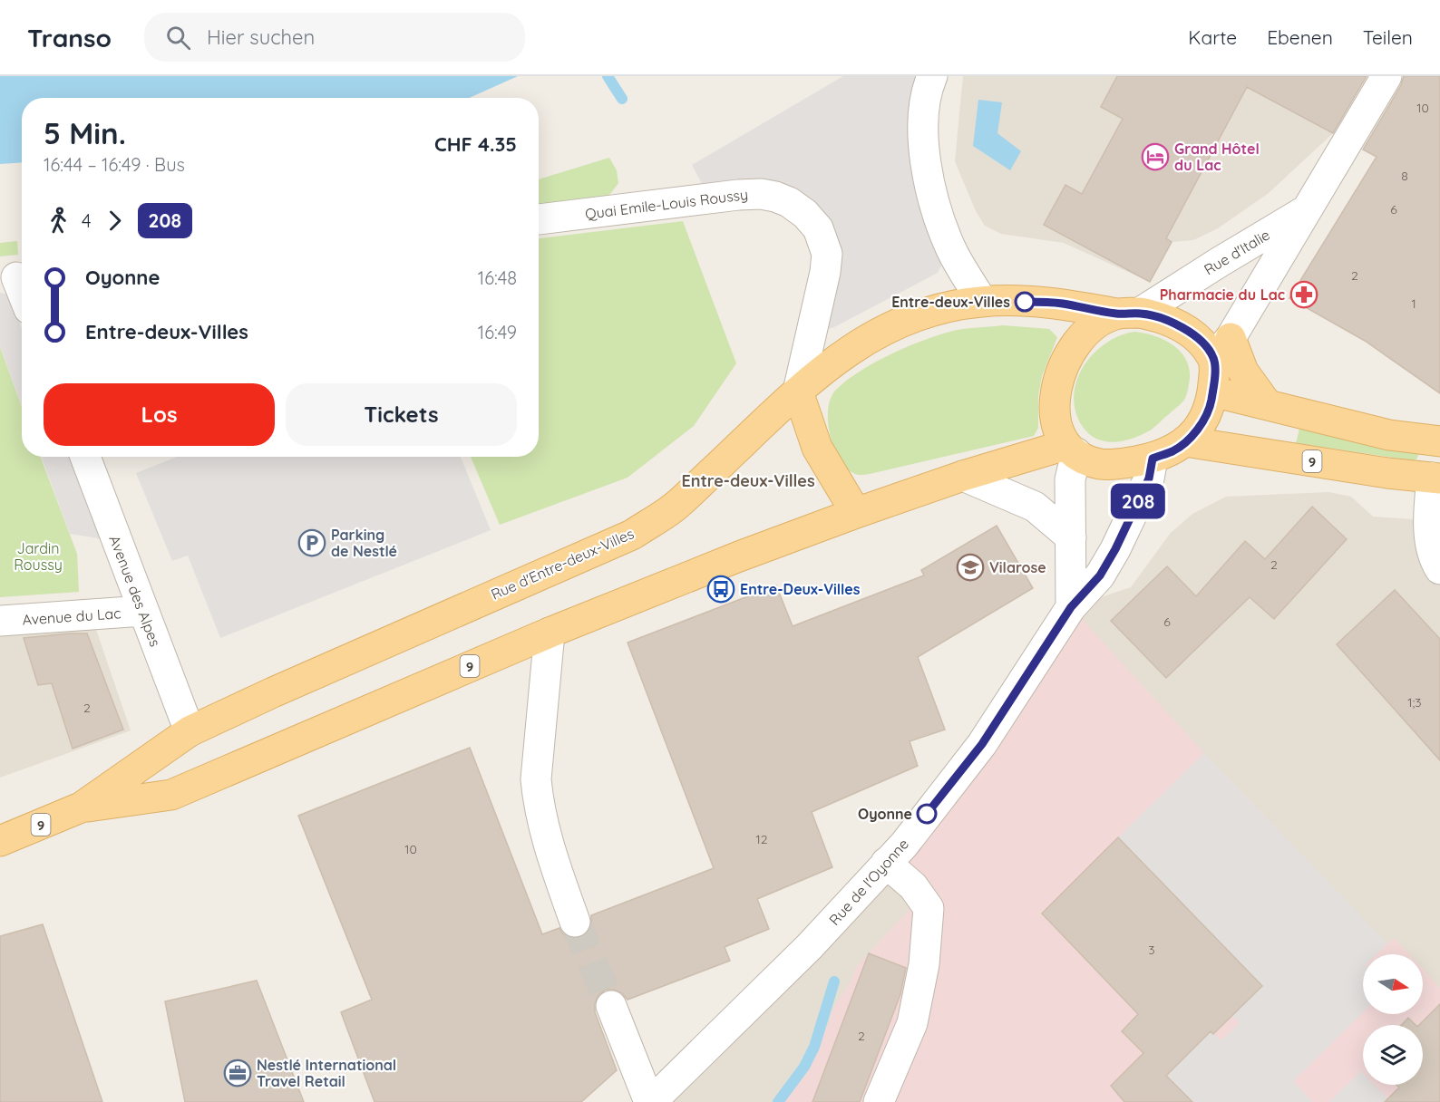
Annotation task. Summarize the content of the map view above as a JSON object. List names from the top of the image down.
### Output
{
  "streets": {
    "main road": ["9", "Rue d'Entre-deux-Villes"],
    "street": [
      "Quai Emile-Louis Roussy",
      "Rue d'Italie",
      "Avenue des Alpes",
      "Avenue du Lac",
      "Rue de l'Oyonne"
    ]
  },
  "crossings": [
    ["Quai Emile-Louis Roussy", "Rue d'Entre-deux-Villes"],
    ["Rue d'Italie", "9"],
    ["Rue d'Italie", "Rue d'Entre-deux-Villes"],
    ["Rue d'Italie", "Rue de l'Oyonne"],
    ["9", "Rue d'Entre-deux-Villes"],
    ["9", "Rue de l'Oyonne"],
    ["Rue d'Entre-deux-Villes", "Avenue des Alpes"],
    ["Rue d'Entre-deux-Villes", "Rue de l'Oyonne"],
    ["Avenue des Alpes", "Avenue du Lac"]
  ],
  "districts": ["Entre-deux-Villes"],
  "parks": ["Jardin Roussy"],
  "places": {
    "hotel": ["Grand Hôtel du Lac"],
    "pharmacy": ["Pharmacie du Lac"],
    "other": ["Entre-deux-Villes", "Oyonne"],
    "parking": ["Parking de Nestlé"],
    "school or university": ["Vilarose"],
    "bus stop": ["Entre-Deux-Villes"],
    "office": ["Nestlé International Travel Retail"]
  },
  "lines": ["bus line 208"],
  "house_numbers": [
    "10",
    "8",
    "6",
    "2",
    "1",
    "2",
    "6",
    "1;3",
    "2",
    "12",
    "10",
    "3",
    "2"
  ],
  "north": "right",
  "page": {
    "header": "Transo",
    "search": "Hier suchen",
    "nav": ["Karte", "Ebenen", "Teilen"],
    "on_map": "208",
    "heading": ["5 Min.", "16:44 – 16:49 · Bus", "CHF 4.35"],
    "legs": ["4", "208"],
    "list": [
      {
        "name": "Oyonne",
        "value": "16:48"
      },
      {
        "name": "Entre-deux-Villes",
        "value": "16:49"
      }
    ],
    "buttons": ["Los", "Tickets"]
  }
}
